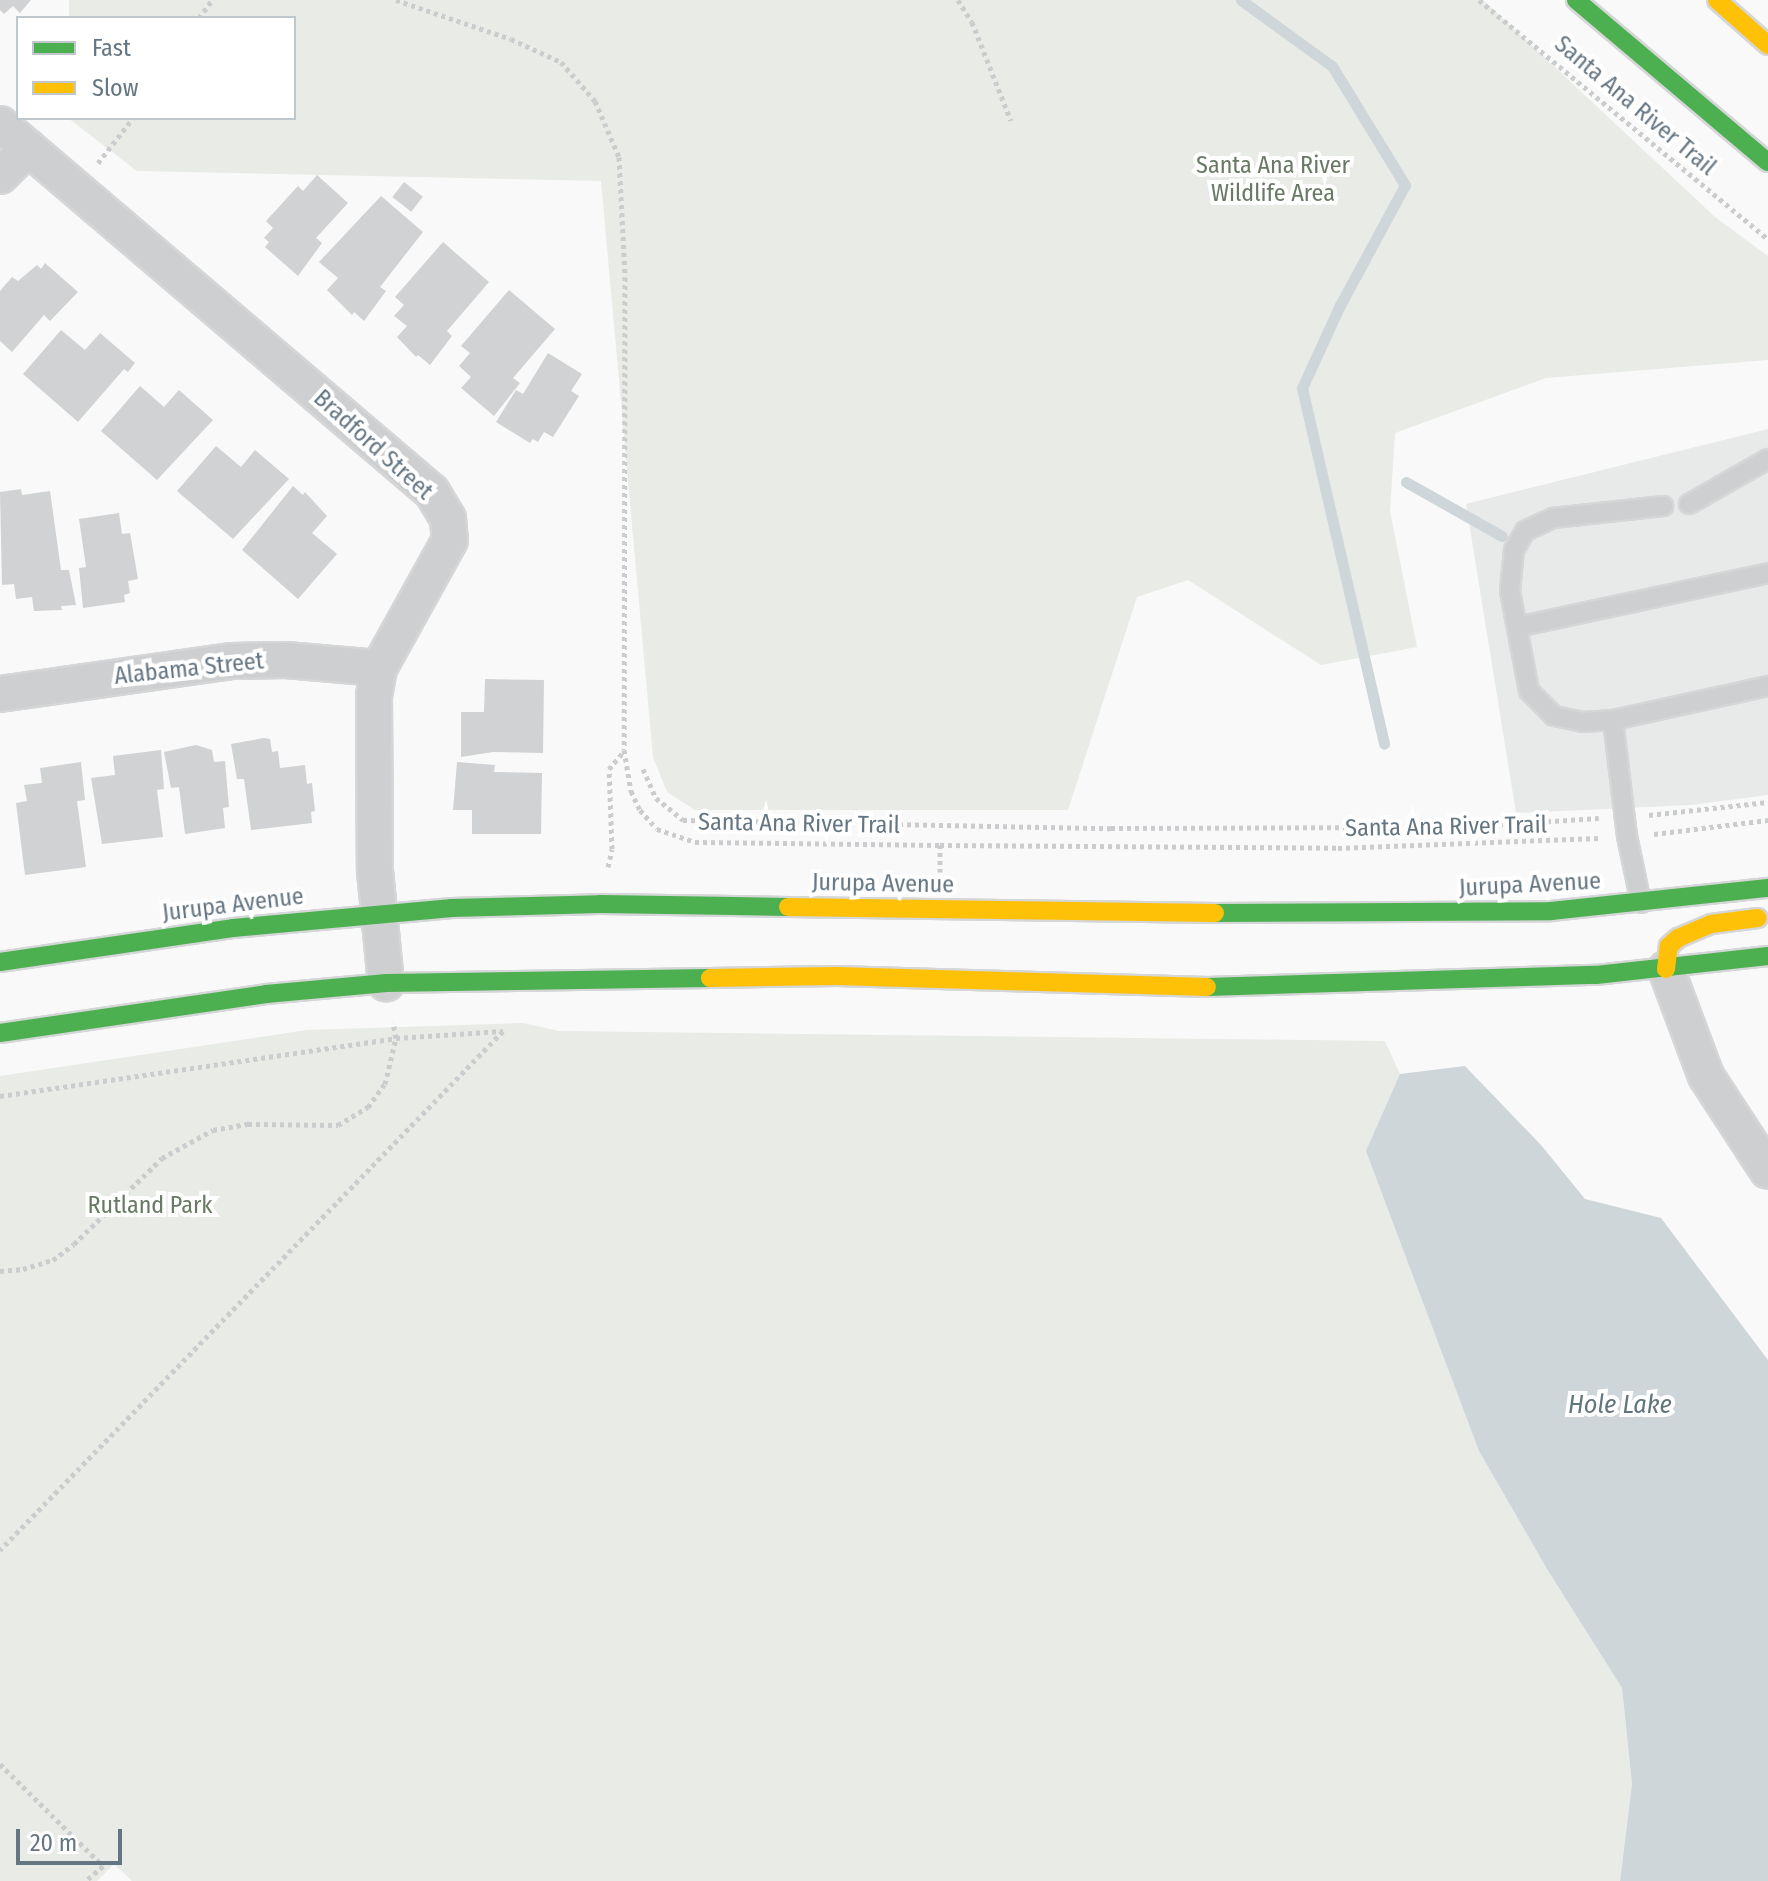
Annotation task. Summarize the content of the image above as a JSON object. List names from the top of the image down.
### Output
{
  "streets": {
    "main road": ["Jurupa Avenue"],
    "street": ["Bradford Street", "Alabama Street"],
    "path": ["Santa Ana River Trail"]
  },
  "crossings": [
    ["Bradford Street", "Alabama Street"],
    ["Bradford Street", "Jurupa Avenue"]
  ],
  "water": ["Hole Lake"],
  "parks": ["Santa Ana River Wildlife Area", "Rutland Park"],
  "legend": ["Fast", "Slow"],
  "scale_bar": "20 m"
}
